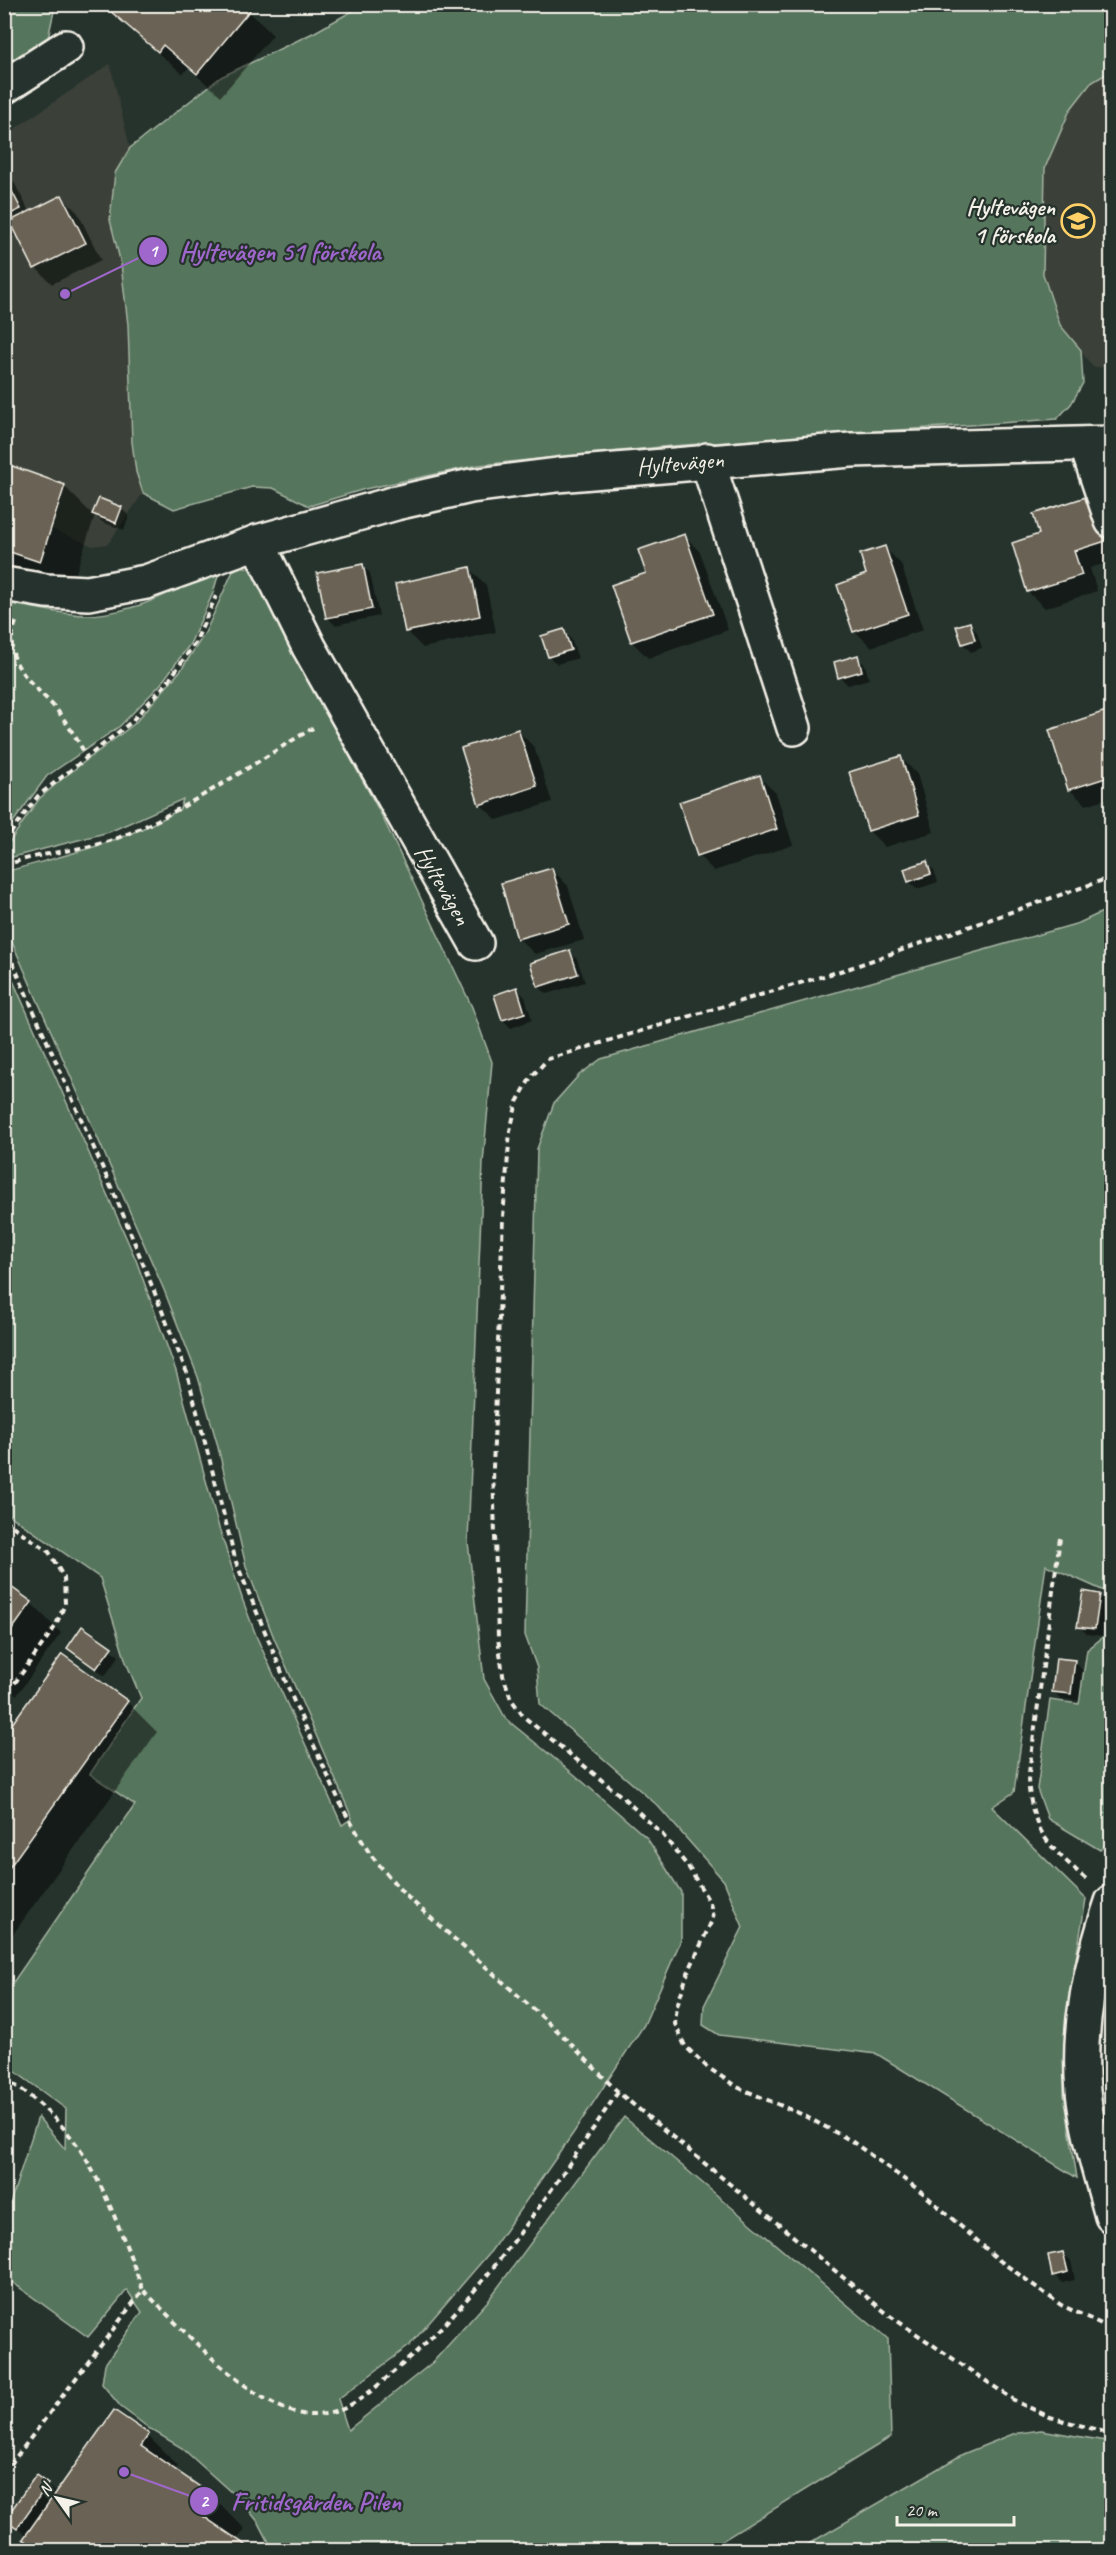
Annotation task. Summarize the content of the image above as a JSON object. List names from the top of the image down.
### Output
{
  "streets": {
    "street": ["Hyltevägen"]
  },
  "places": {
    "school or university": ["Hyltevägen 1 förskola"],
    "other": ["Hyltevägen 51 förskola", "Fritidsgården Pilen"]
  },
  "scale_bar": "20 m",
  "north": "top left"
}
